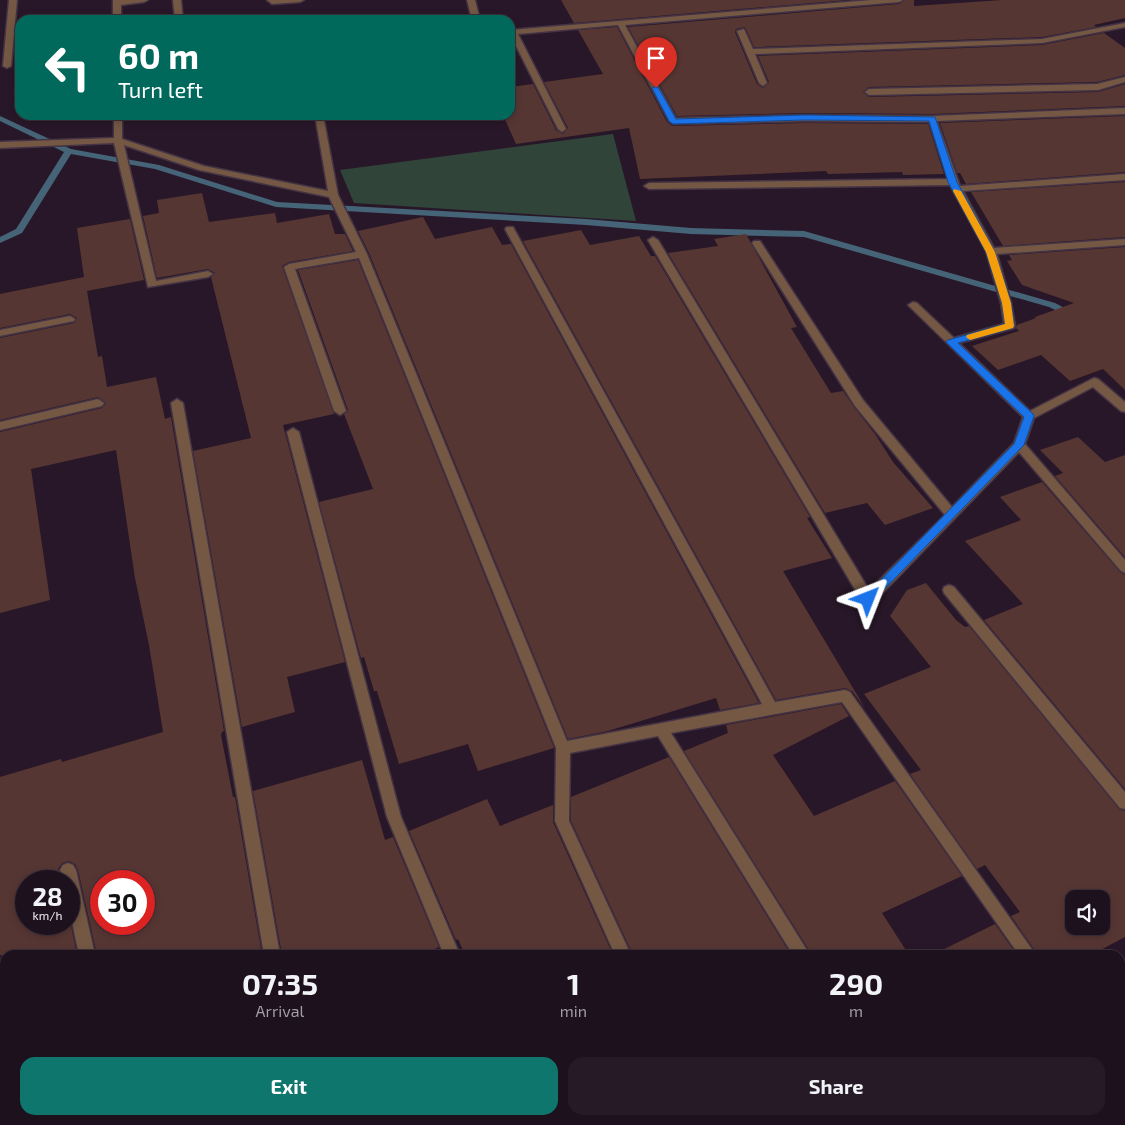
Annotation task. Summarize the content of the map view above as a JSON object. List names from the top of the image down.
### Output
{
  "page": {
    "turn": ["60 m", "Turn left"],
    "speed": "28 km/h",
    "limit": "30",
    "eta": [
      "07:35",
      "Arrival",
      "1",
      "min",
      "290",
      "m"
    ],
    "buttons": ["Exit", "Share"]
  }
}
